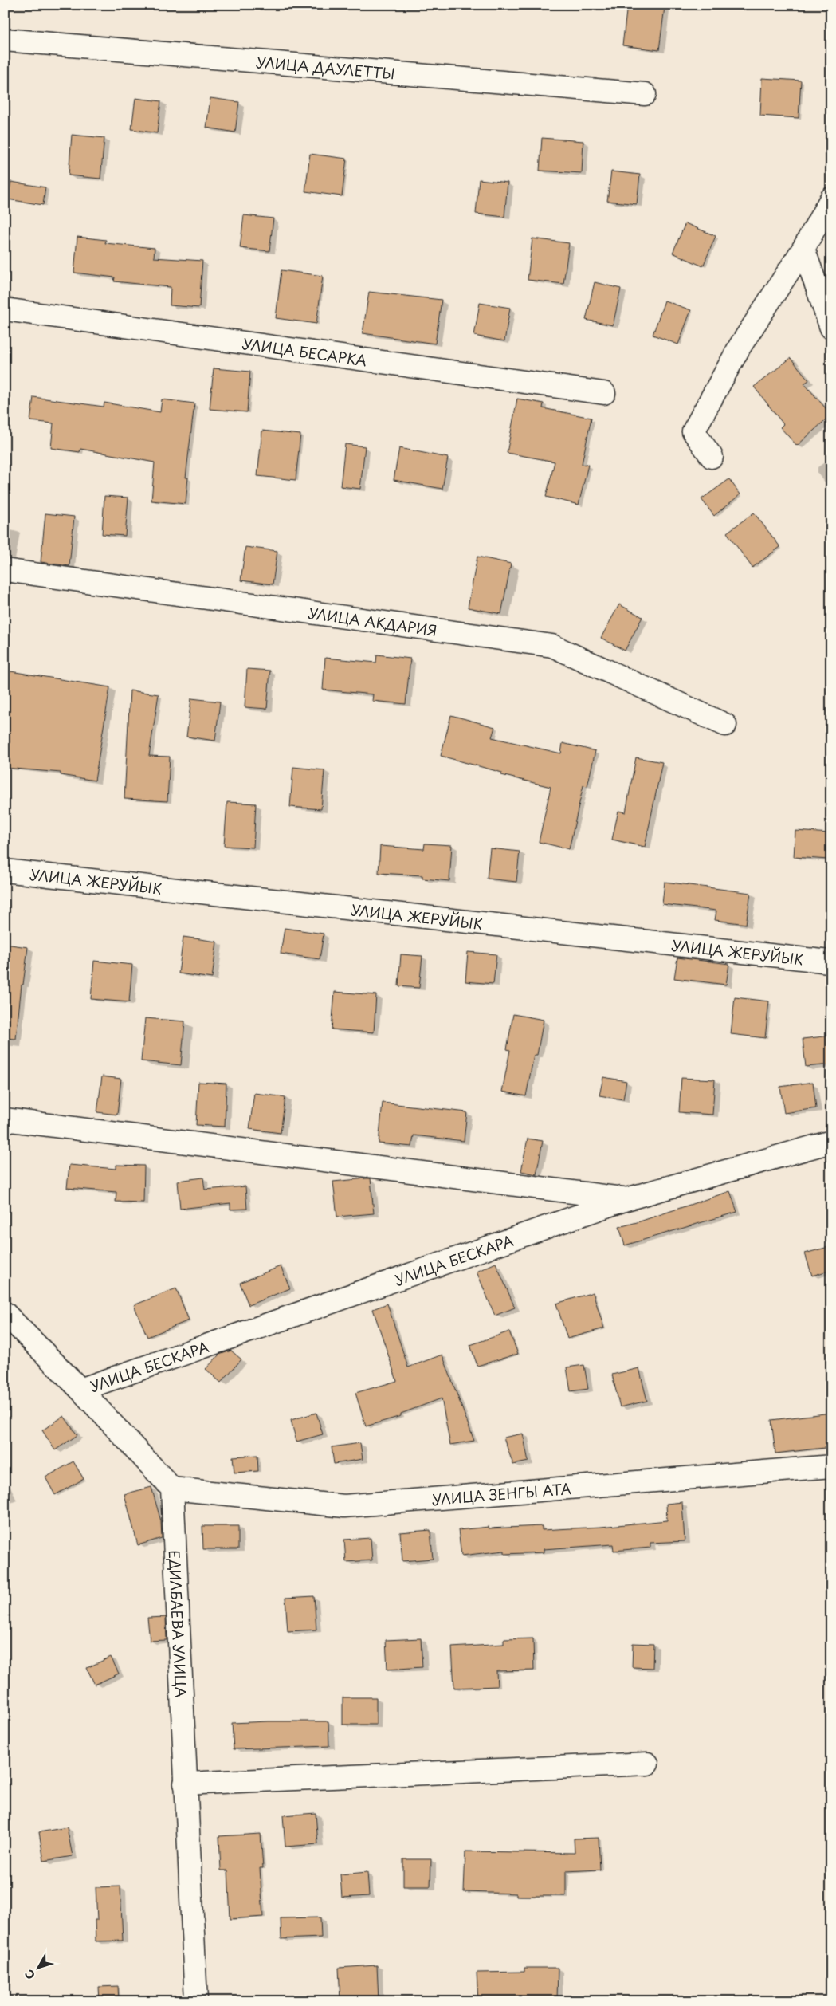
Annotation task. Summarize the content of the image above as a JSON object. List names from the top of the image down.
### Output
{
  "streets": {
    "street": [
      "УЛИЦА ДАУЛЕТТЫ",
      "УЛИЦА БЕСАРКА",
      "УЛИЦА АКДАРИЯ",
      "УЛИЦА ЖЕРУЙЫК",
      "УЛИЦА БЕСКАРА",
      "УЛИЦА ЗЕНГЫ АТА",
      "ЕДИЛБАЕВА УЛИЦА"
    ]
  },
  "crossings": [
    ["УЛИЦА ЗЕНГЫ АТА", "ЕДИЛБАЕВА УЛИЦА"]
  ],
  "north": "bottom left"
}
